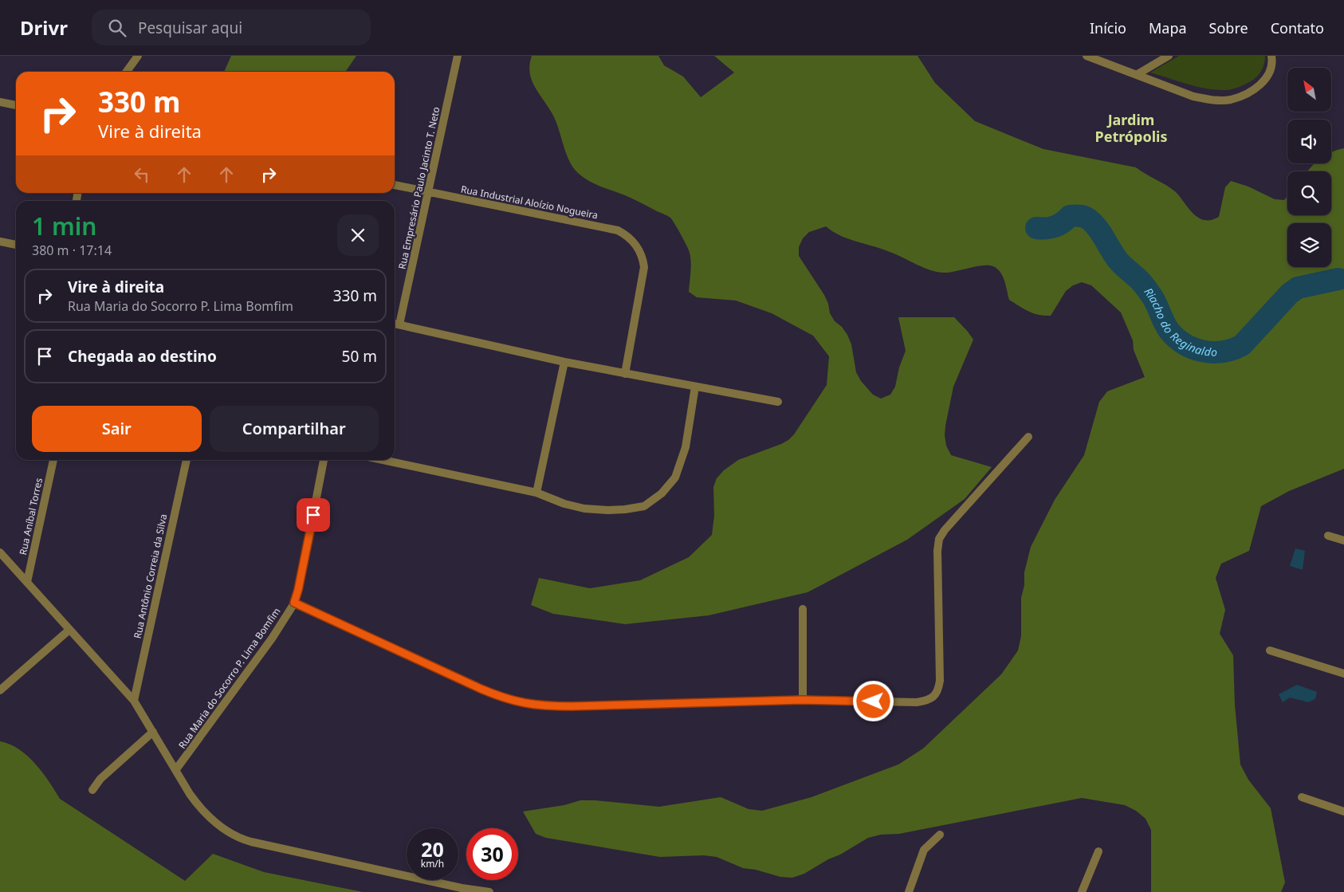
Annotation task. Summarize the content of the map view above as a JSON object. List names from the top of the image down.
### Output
{
  "streets": {
    "street": [
      "Rua Empresário Paulo Jacinto T. Neto",
      "Rua Industrial Aloízio Nogueira",
      "Rua Aníbal Torres",
      "Rua Antônio Correia da Silva",
      "Rua Maria do Socorro P. Lima Bomfim"
    ]
  },
  "crossings": [
    ["Rua Empresário Paulo Jacinto T. Neto", "Rua Industrial Aloízio Nogueira"]
  ],
  "districts": ["Jardim Petrópolis"],
  "water": ["Riacho do Reginaldo"],
  "north": "top left",
  "page": {
    "header": "Drivr",
    "search": "Pesquisar aqui",
    "nav": [
      "Início",
      "Mapa",
      "Sobre",
      "Contato"
    ],
    "turn": ["330 m", "Vire à direita"],
    "heading": ["1 min", "380 m · 17:14"],
    "list": [
      {
        "name": "Vire à direita",
        "note": "Rua Maria do Socorro P. Lima Bomfim",
        "value": "330 m"
      },
      {
        "name": "Chegada ao destino",
        "value": "50 m"
      }
    ],
    "buttons": ["Sair", "Compartilhar"],
    "speed": "20 km/h",
    "limit": "30"
  }
}
